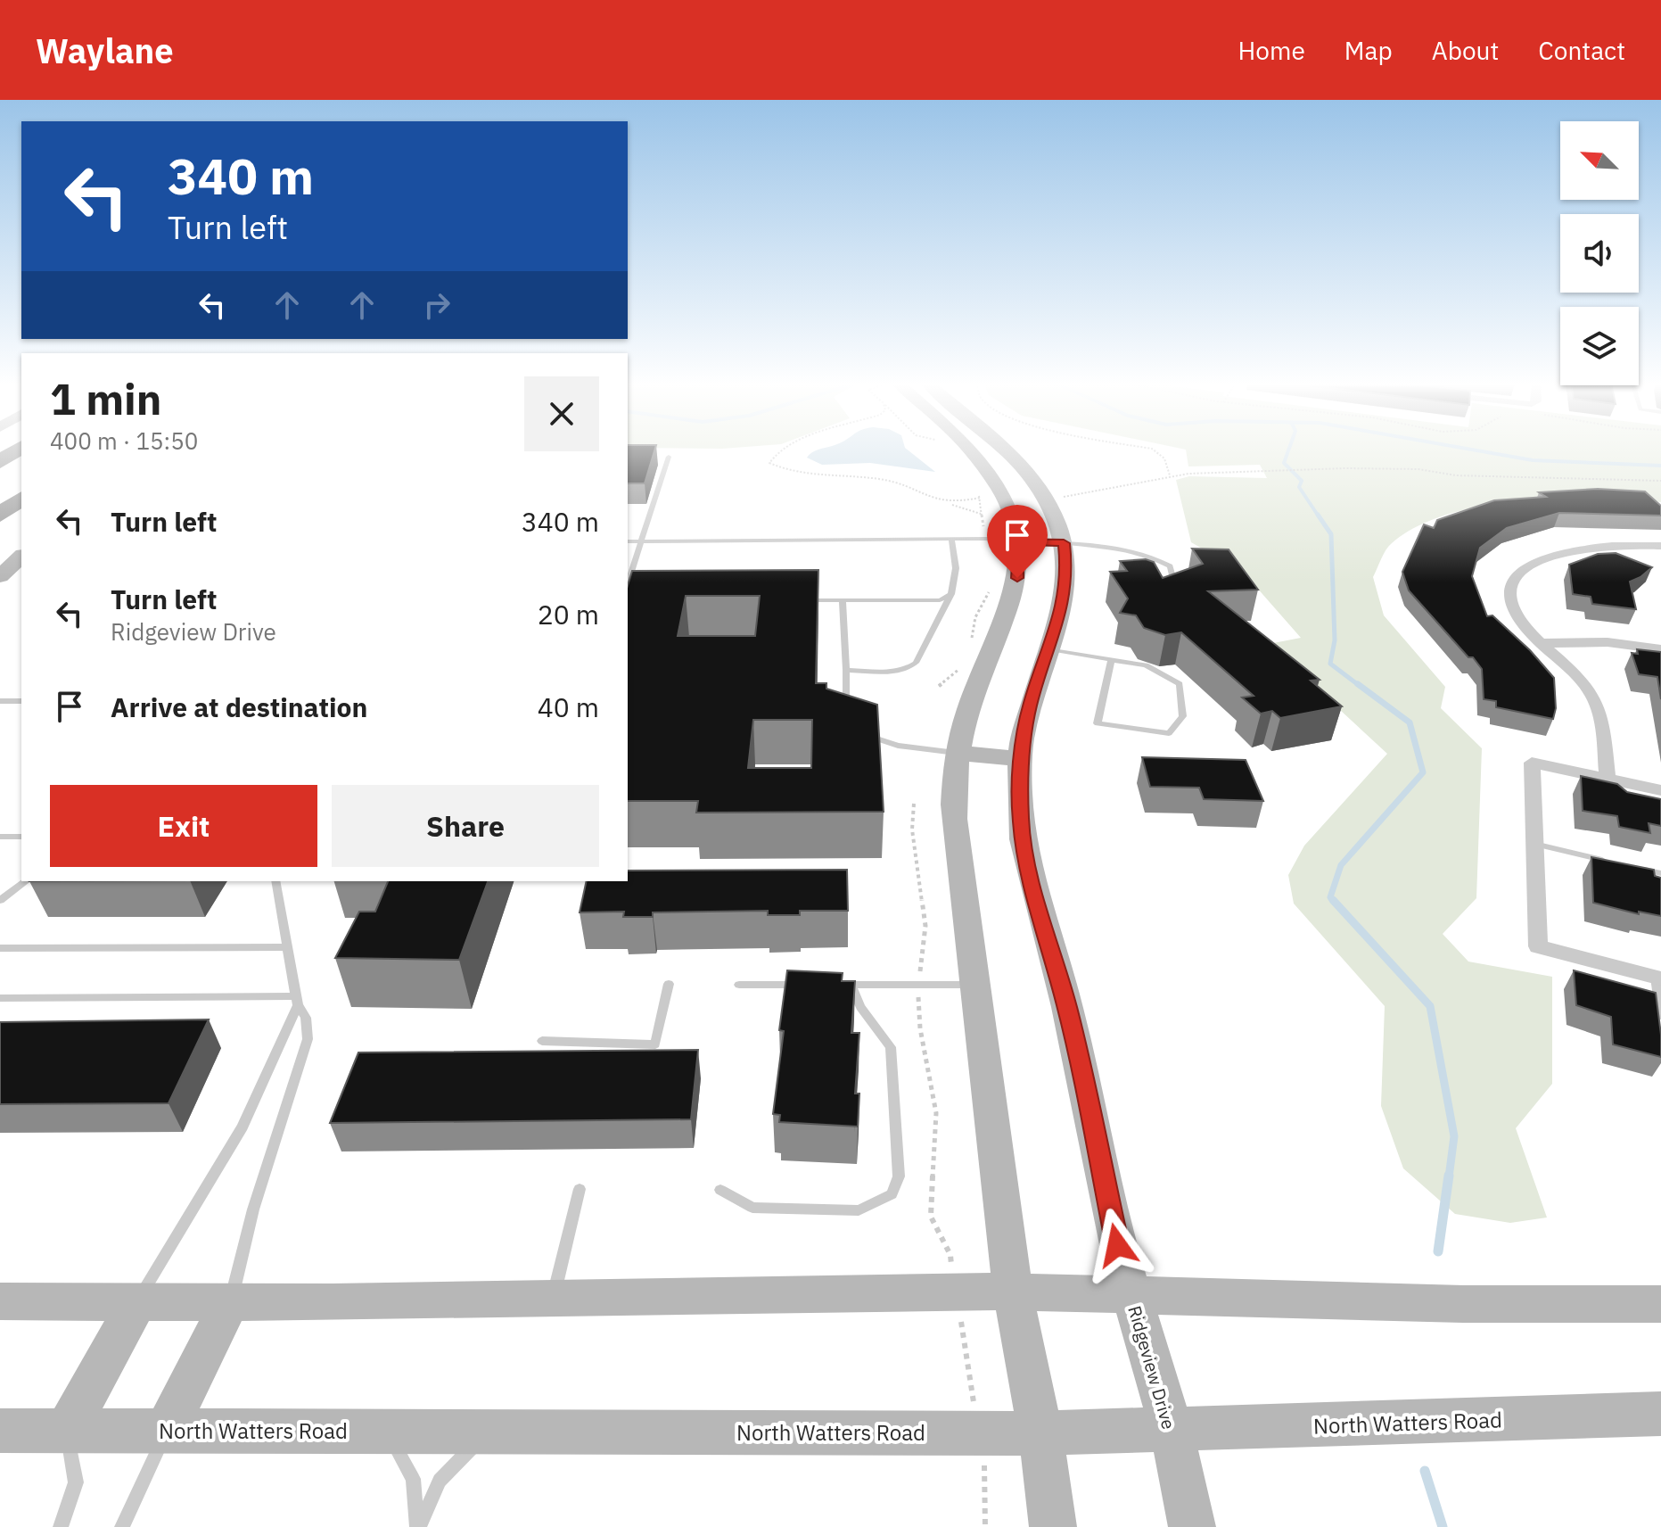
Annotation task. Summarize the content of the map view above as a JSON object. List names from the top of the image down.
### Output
{
  "streets": {
    "main road": ["Ridgeview Drive", "North Watters Road"]
  },
  "crossings": [
    ["Ridgeview Drive", "North Watters Road"]
  ],
  "north": "top left",
  "page": {
    "header": "Waylane",
    "nav": [
      "Home",
      "Map",
      "About",
      "Contact"
    ],
    "turn": ["340 m", "Turn left"],
    "heading": ["1 min", "400 m · 15:50"],
    "list": [
      {
        "name": "Turn left",
        "value": "340 m"
      },
      {
        "name": "Turn left",
        "note": "Ridgeview Drive",
        "value": "20 m"
      },
      {
        "name": "Arrive at destination",
        "value": "40 m"
      }
    ],
    "buttons": ["Exit", "Share"]
  }
}
